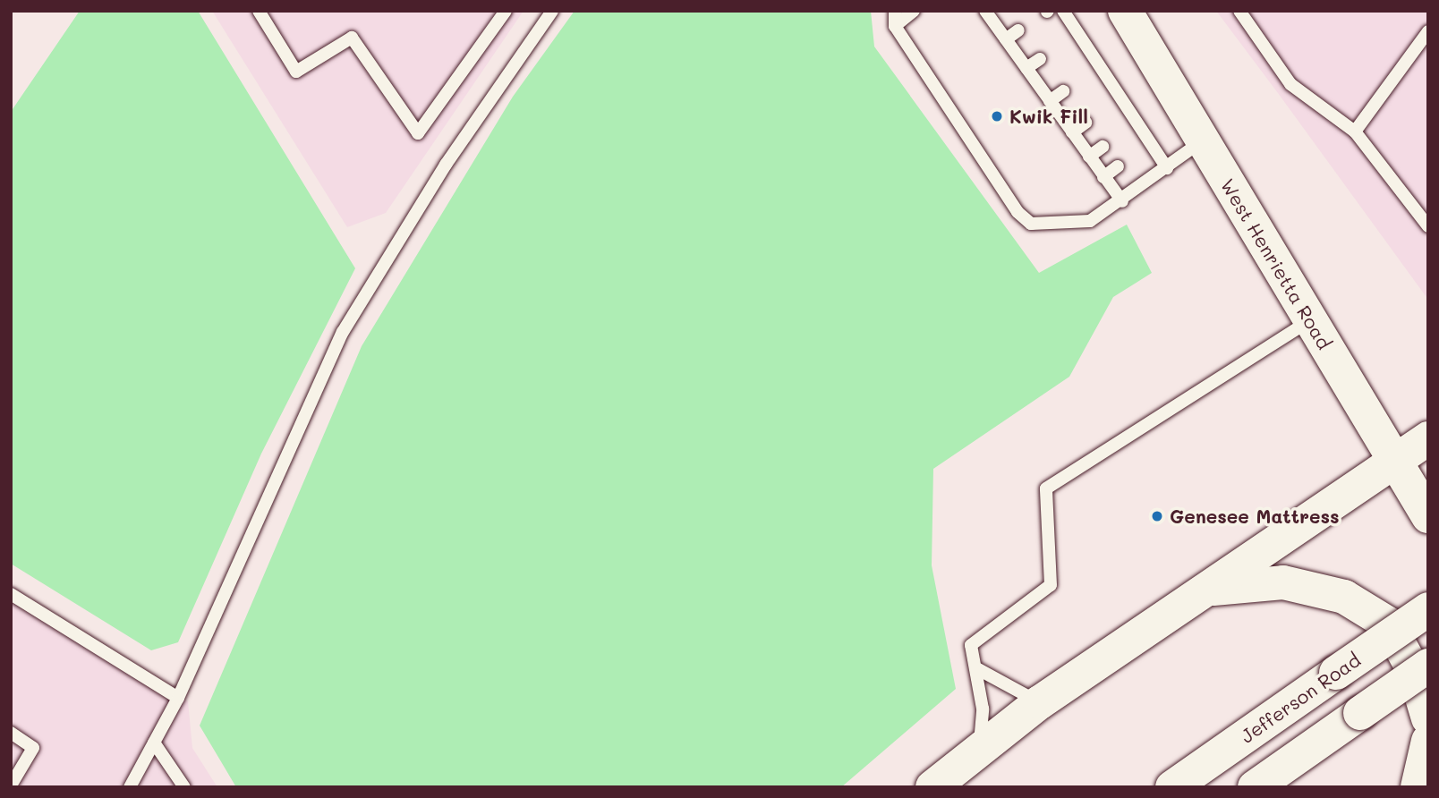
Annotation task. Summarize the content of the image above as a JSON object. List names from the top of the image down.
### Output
{
  "streets": {
    "main road": ["West Henrietta Road", "Jefferson Road"]
  },
  "places": ["Kwik Fill", "Genesee Mattress"]
}
